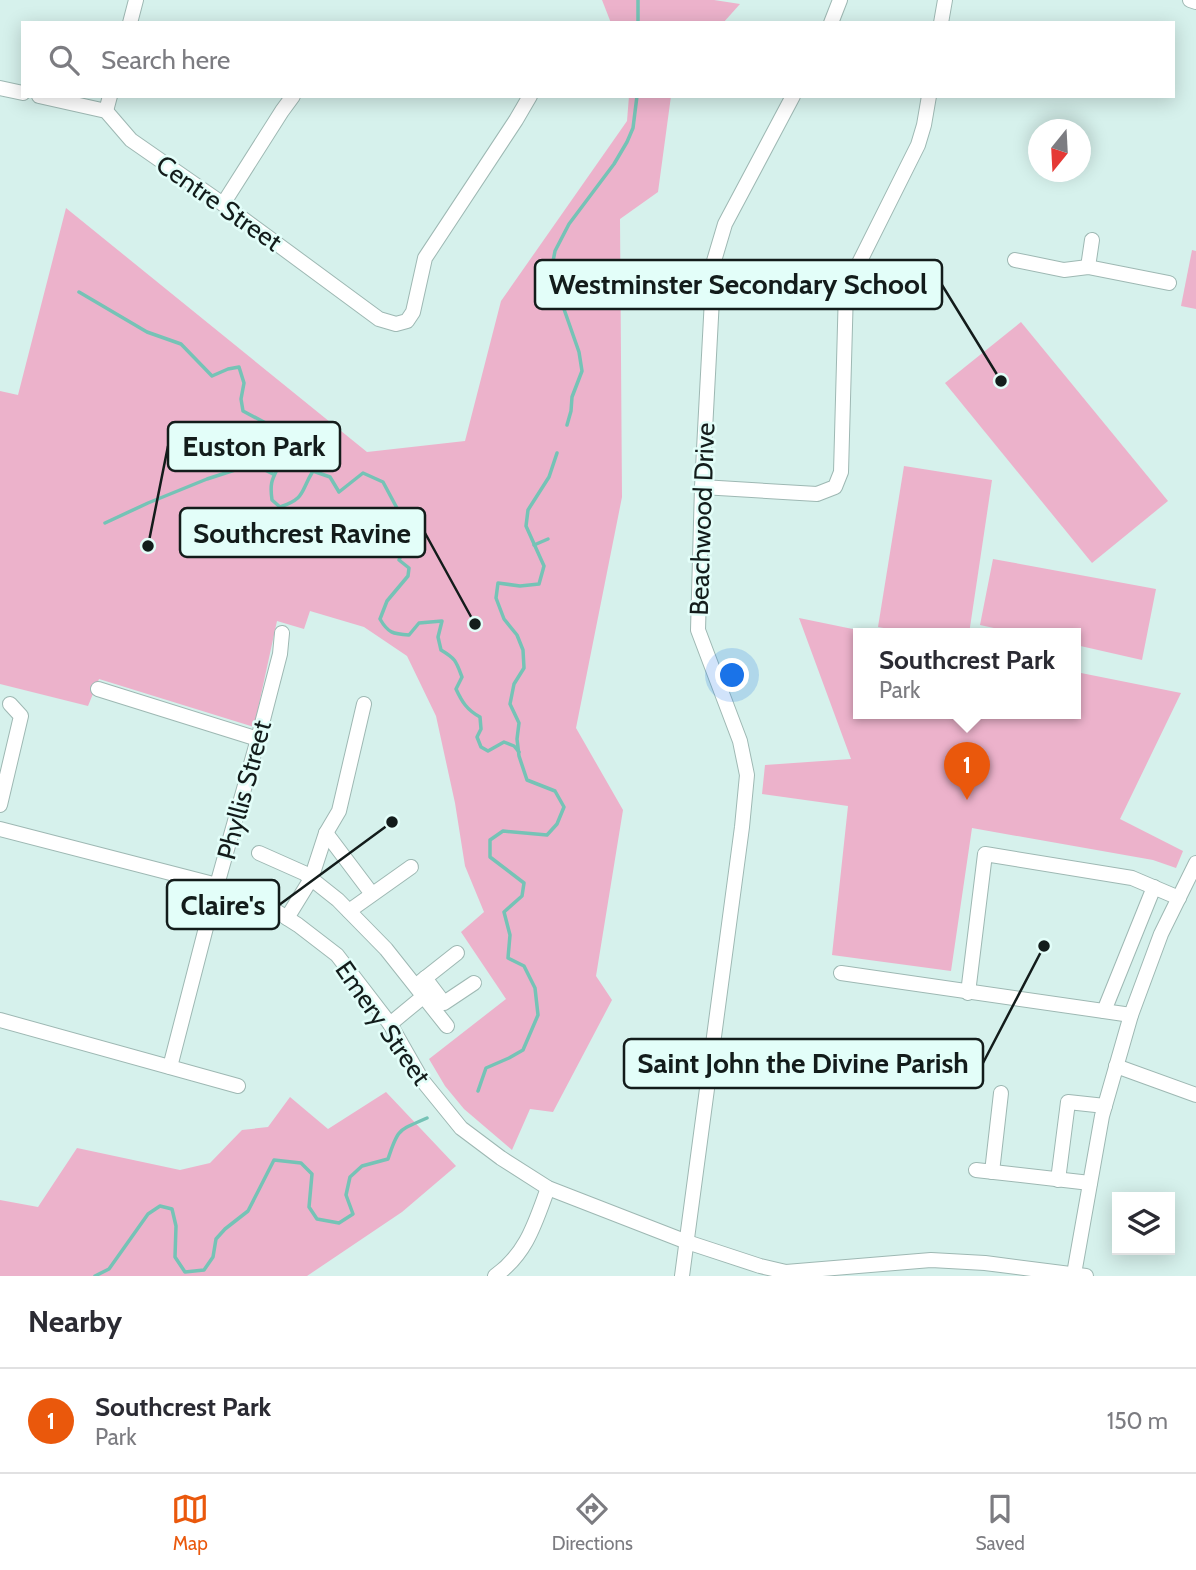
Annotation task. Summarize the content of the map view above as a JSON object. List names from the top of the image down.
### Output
{
  "streets": {
    "street": [
      "Centre Street",
      "Beachwood Drive",
      "Phyllis Street",
      "Emery Street"
    ]
  },
  "crossings": [
    ["Beachwood Drive", "Emery Street"],
    ["Phyllis Street", "Emery Street"]
  ],
  "places": [
    "Westminster Secondary School",
    "Euston Park",
    "Southcrest Ravine",
    "Claire's",
    "Saint John the Divine Parish"
  ],
  "north": "bottom",
  "page": {
    "search": "Search here",
    "popup": ["Southcrest Park", "Park"],
    "pins": "1",
    "heading": "Nearby",
    "list": [
      {
        "mark": "1",
        "name": "Southcrest Park",
        "note": "Park",
        "value": "150 m"
      }
    ],
    "nav": ["Map", "Directions", "Saved"]
  }
}
